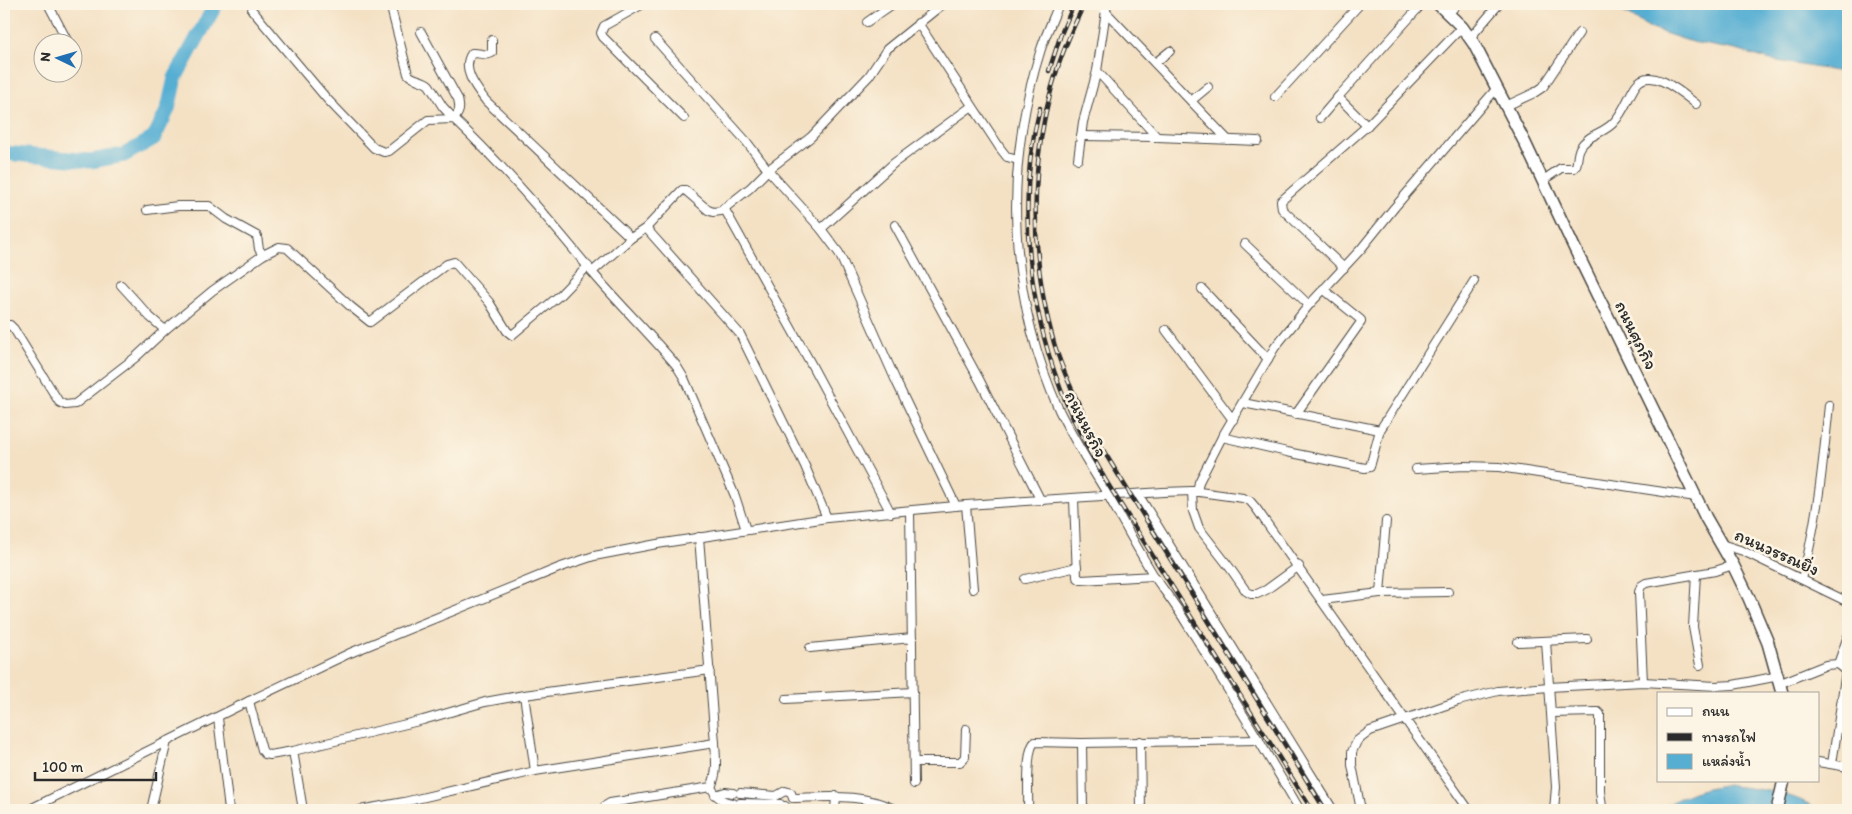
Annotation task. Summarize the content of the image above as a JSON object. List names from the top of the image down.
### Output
{
  "streets": {
    "main road": ["ถนนศุภกิจ"],
    "street": ["ถนนนรกิจ", "ถนนวรรณยิ่ง"]
  },
  "crossings": [
    ["ถนนศุภกิจ", "ถนนวรรณยิ่ง"]
  ],
  "legend": ["ถนน", "ทางรถไฟ", "แหล่งน้ำ"],
  "scale_bar": "100 m",
  "north": "left"
}
